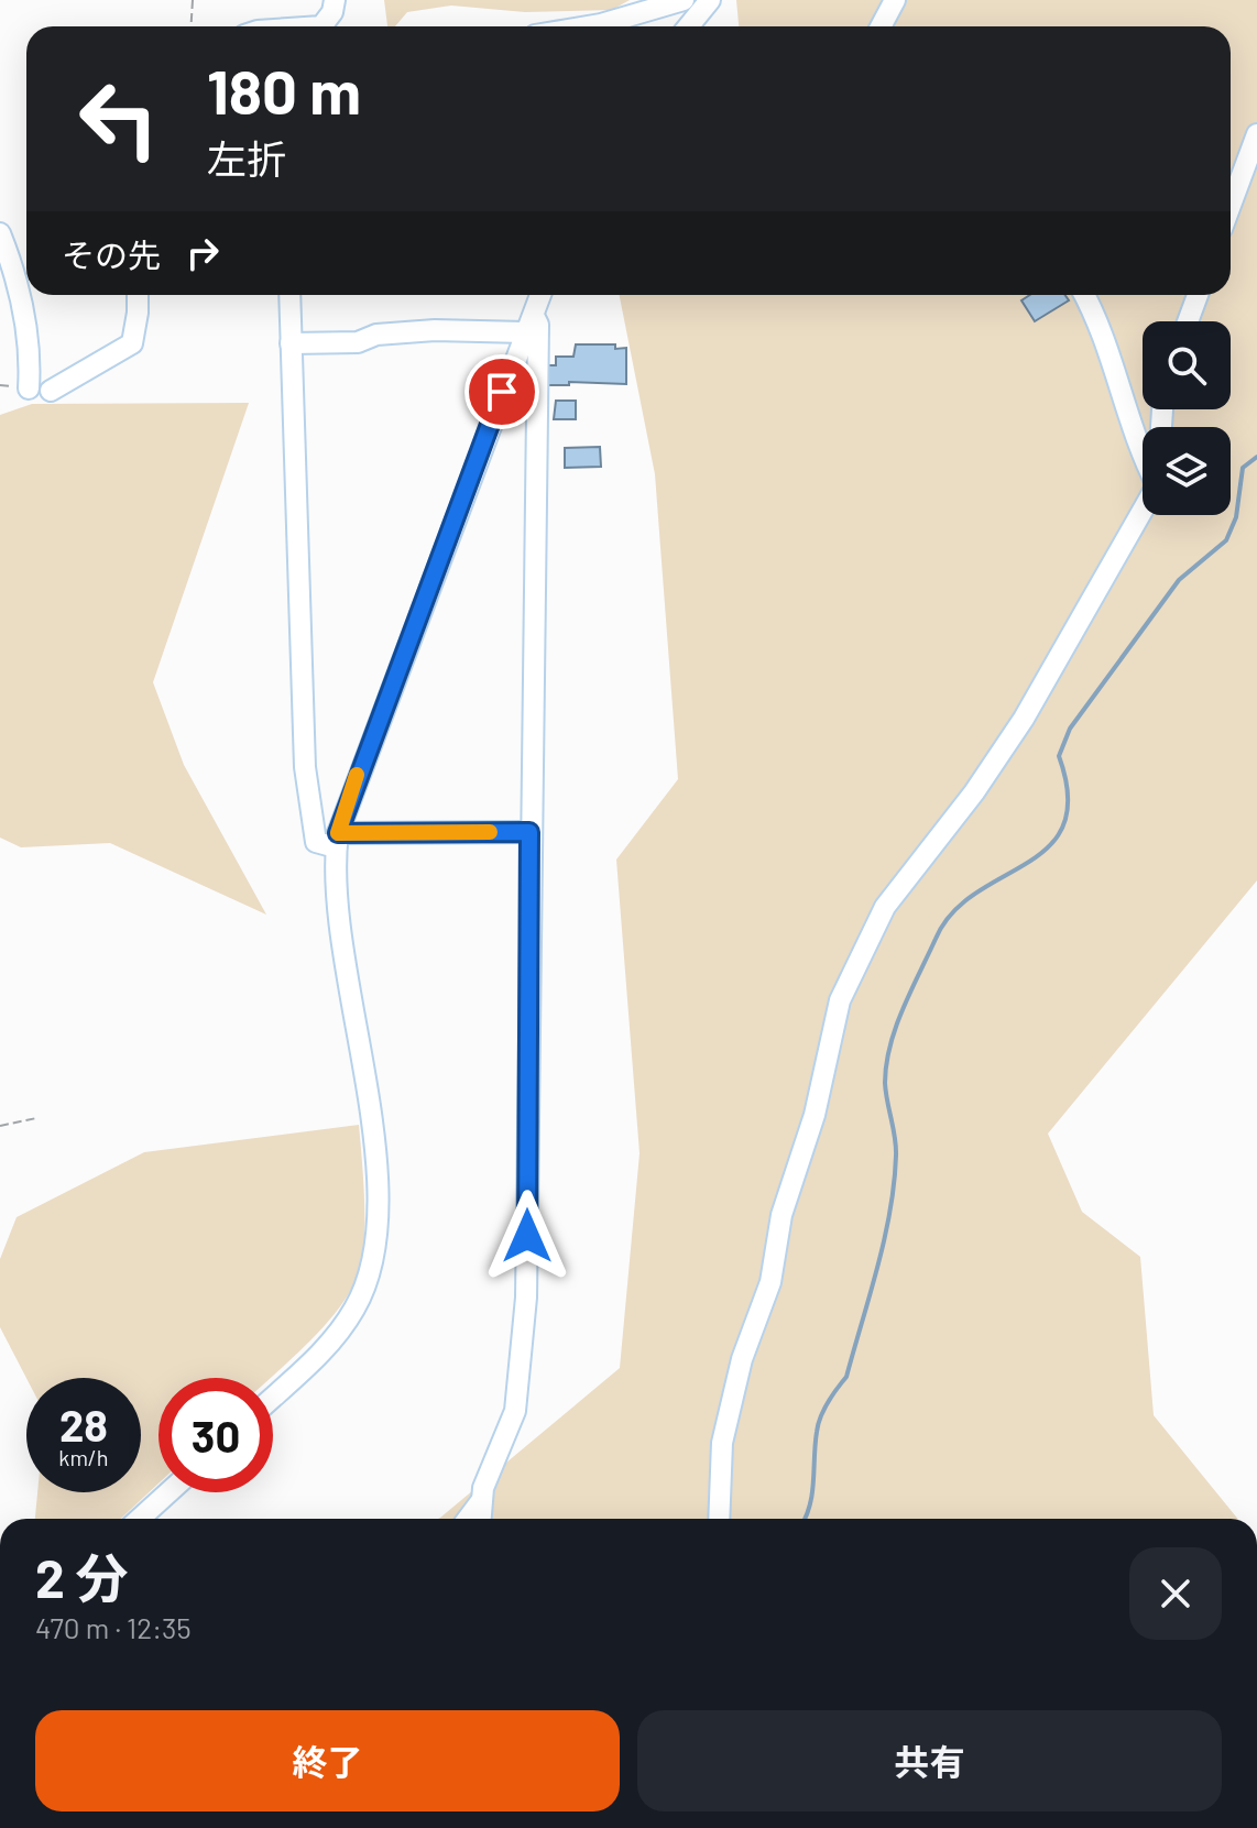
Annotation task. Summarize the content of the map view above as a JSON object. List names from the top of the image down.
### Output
{
  "page": {
    "turn": ["180 m", "左折"],
    "then": "その先",
    "speed": "28 km/h",
    "limit": "30",
    "heading": ["2 分", "470 m · 12:35"],
    "buttons": ["終了", "共有"]
  }
}
